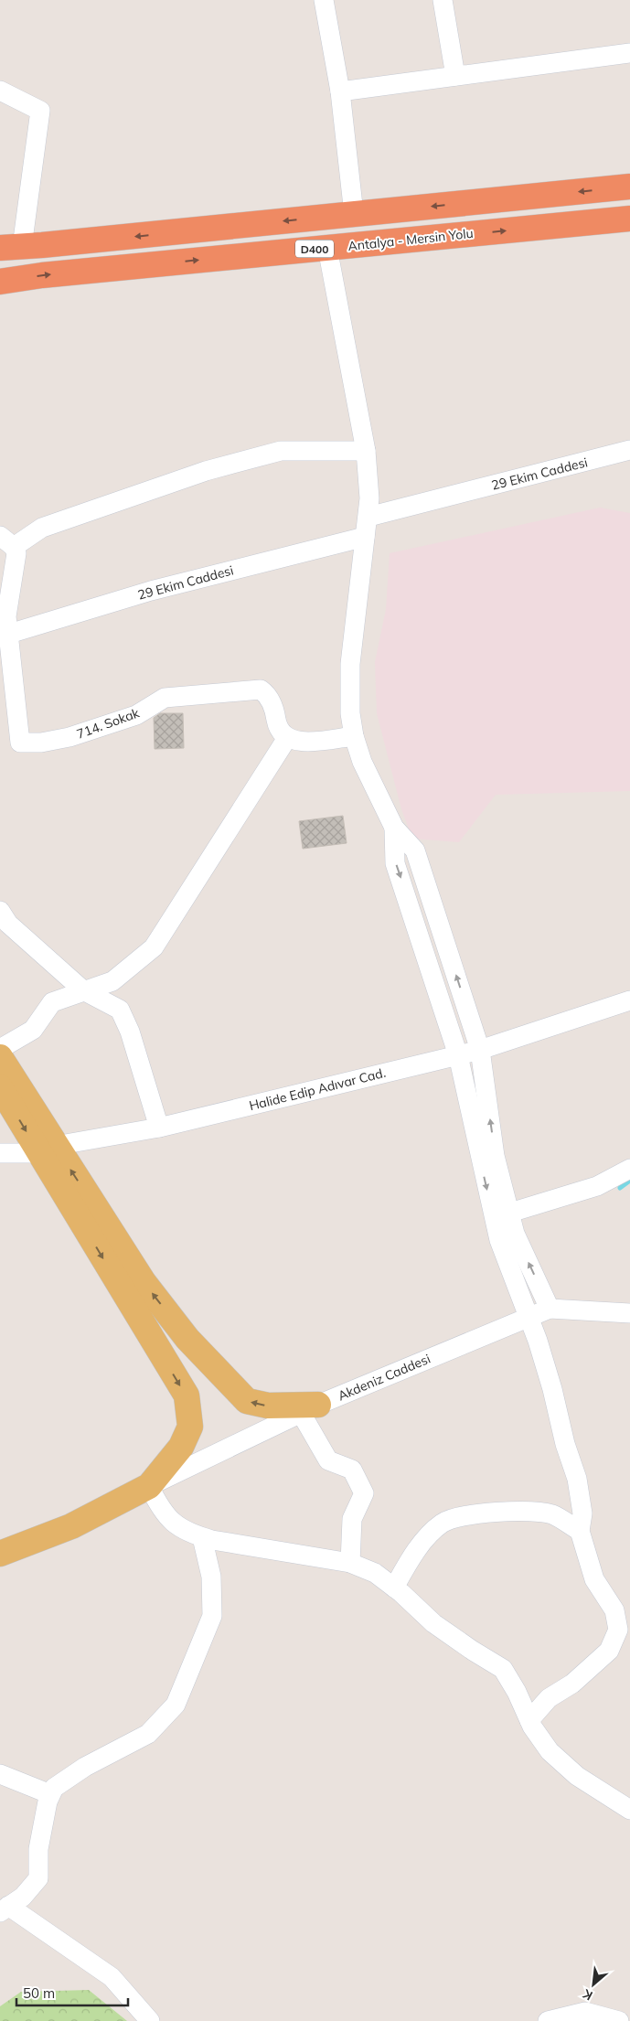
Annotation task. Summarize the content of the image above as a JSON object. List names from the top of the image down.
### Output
{
  "streets": {
    "highway": ["Antalya - Mersin Yolu", "D400"],
    "street": [
      "29 Ekim Caddesi",
      "714. Sokak",
      "Halide Edip Adıvar Cad.",
      "Akdeniz Caddesi"
    ]
  },
  "crossings": [
    ["29 Ekim Caddesi", "714. Sokak"]
  ],
  "scale_bar": "50 m",
  "north": "bottom left"
}
